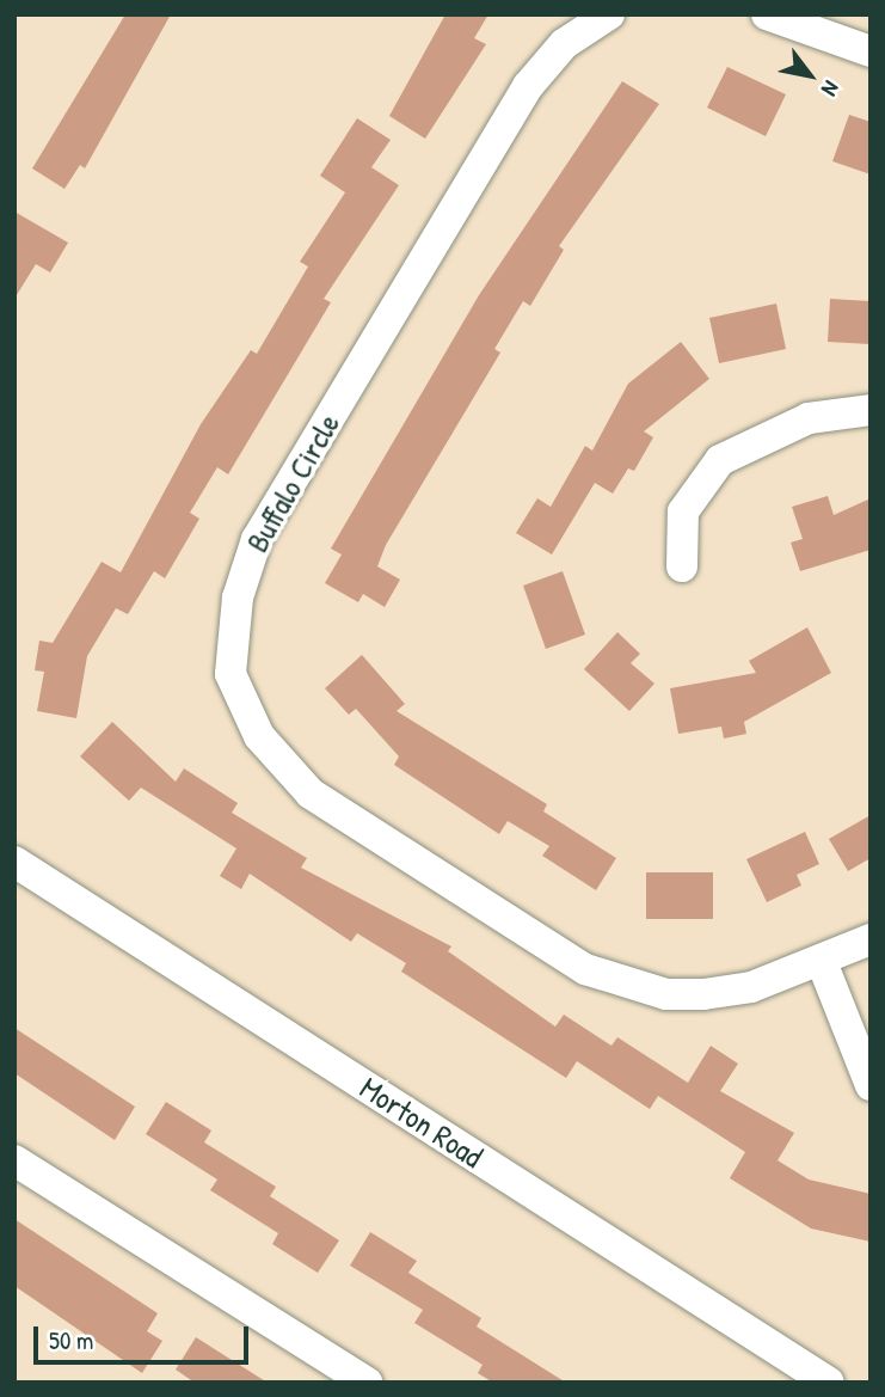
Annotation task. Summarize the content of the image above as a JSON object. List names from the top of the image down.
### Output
{
  "streets": {
    "street": ["Buffalo Circle", "Morton Road"]
  },
  "scale_bar": "50 m",
  "north": "bottom right"
}
